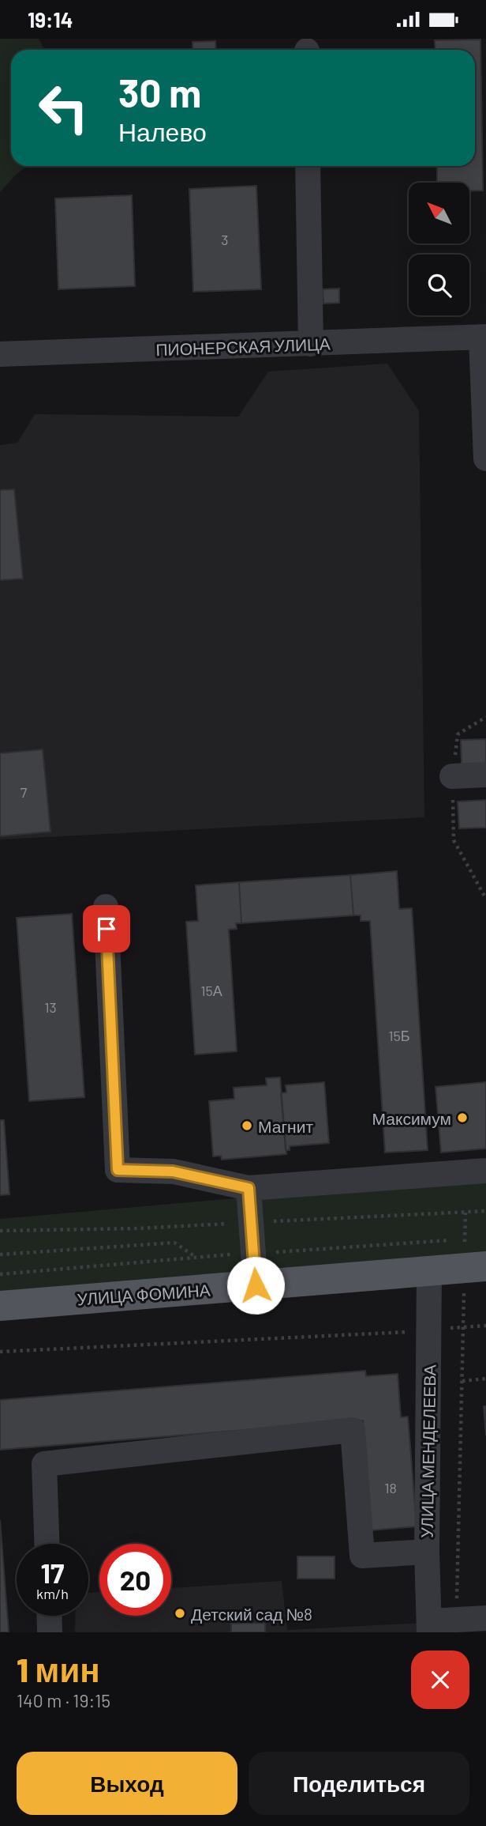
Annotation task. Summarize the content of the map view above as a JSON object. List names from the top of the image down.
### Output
{
  "streets": {
    "main road": ["УЛИЦА ФОМИНА"],
    "street": ["ПИОНЕРСКАЯ УЛИЦА", "УЛИЦА МЕНДЕЛЕЕВА"]
  },
  "crossings": [
    ["УЛИЦА ФОМИНА", "УЛИЦА МЕНДЕЛЕЕВА"]
  ],
  "places": ["Максимум", "Магнит", "Детский сад №8"],
  "house_numbers": [
    "3",
    "7",
    "15А",
    "13",
    "15Б",
    "18"
  ],
  "north": "top left",
  "page": {
    "status": "19:14",
    "turn": ["30 m", "Налево"],
    "speed": "17 km/h",
    "limit": "20",
    "heading": ["1 мин", "140 m · 19:15"],
    "buttons": ["Выход", "Поделиться"]
  }
}
